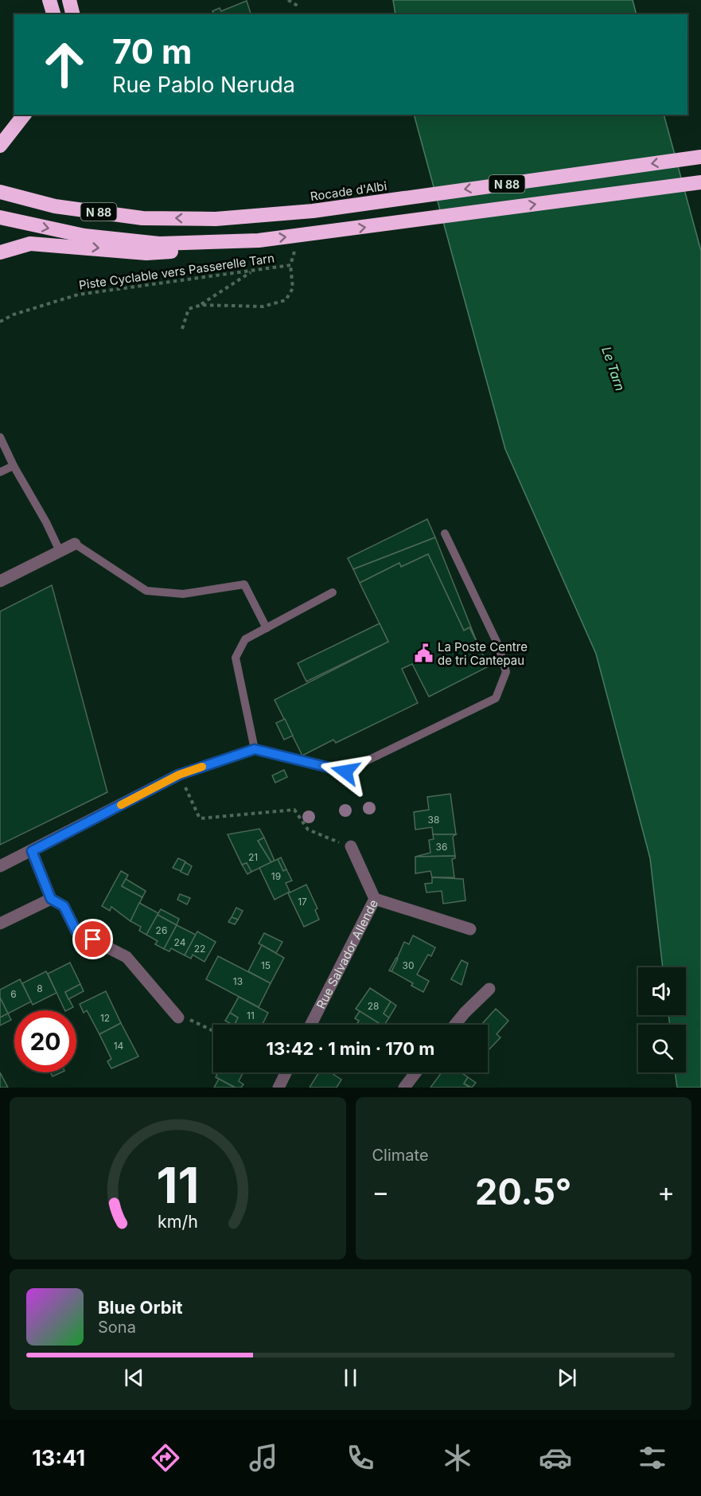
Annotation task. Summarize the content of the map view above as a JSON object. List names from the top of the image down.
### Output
{
  "streets": {
    "highway": ["N 88", "Rocade d'Albi"],
    "street": ["Rue Salvador Allende"],
    "path": ["Piste Cyclable vers Passerelle Tarn"]
  },
  "water": ["Le Tarn"],
  "places": {
    "public building": ["La Poste Centre de tri Cantepau"]
  },
  "house_numbers": [
    "38",
    "36",
    "21",
    "19",
    "17",
    "26",
    "24",
    "22",
    "15",
    "30",
    "13",
    "8",
    "6",
    "28",
    "11",
    "12",
    "14"
  ],
  "page": {
    "turn": ["70 m", "Rue Pablo Neruda"],
    "limit": "20",
    "trip": "13:42 · 1 min · 170 m",
    "tile": "Climate",
    "heat": ["−", "20.5°", "+"],
    "song": ["Blue Orbit", "Sona"],
    "tabs": "13:41",
    "gauge": ["11", "km/h"]
  }
}
